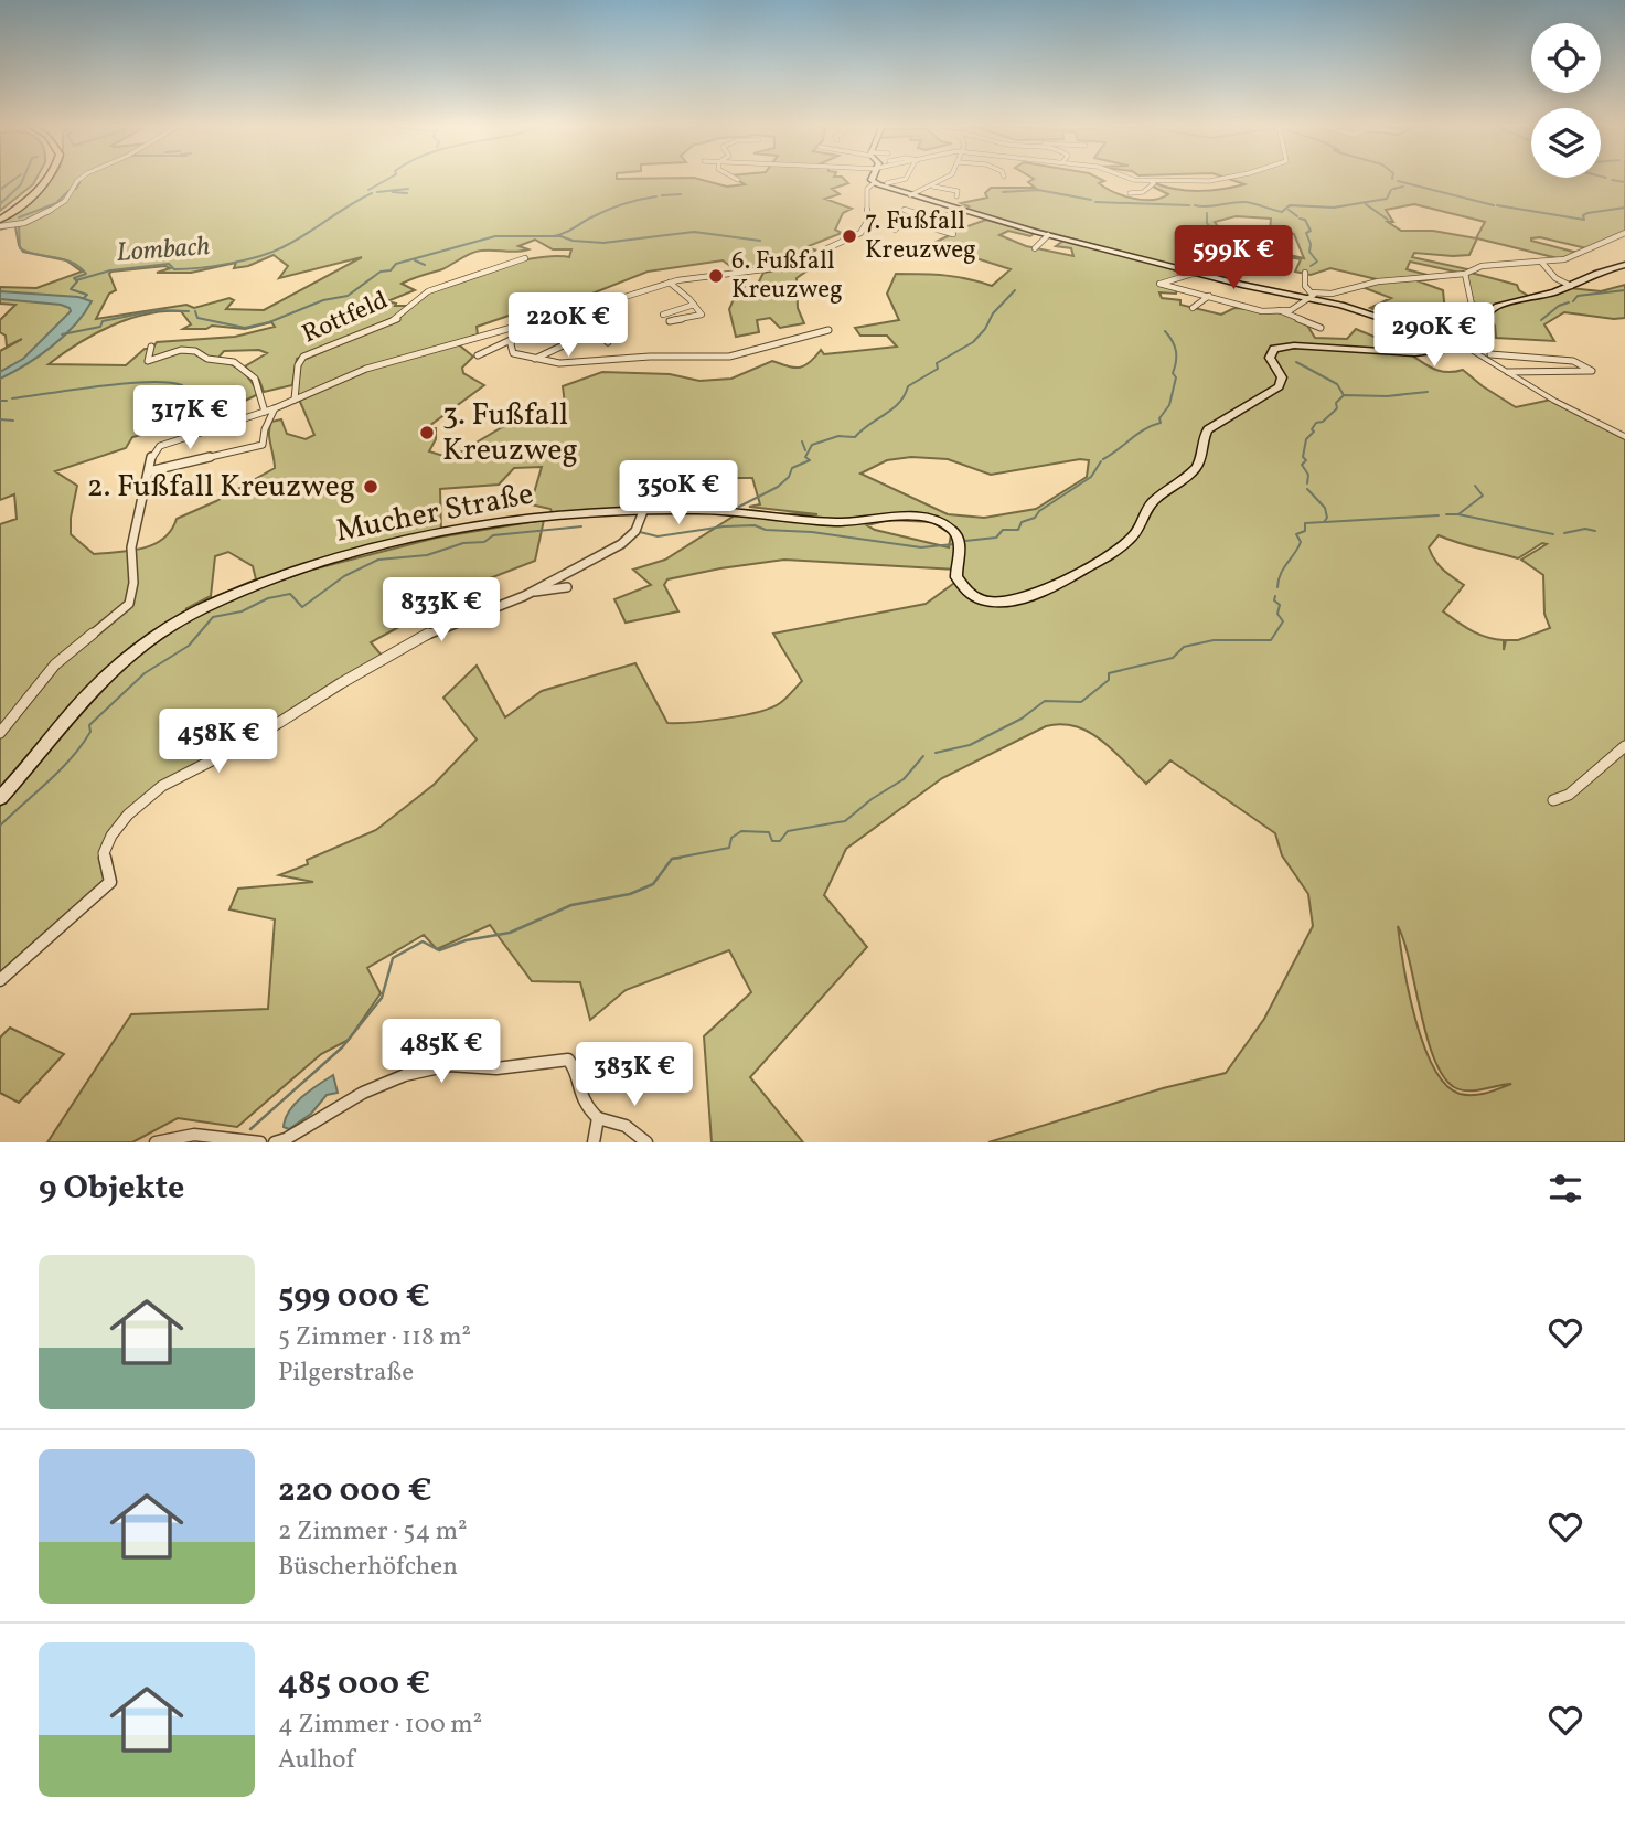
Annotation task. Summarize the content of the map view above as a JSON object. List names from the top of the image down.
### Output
{
  "streets": {
    "main road": ["Mucher Straße"],
    "street": ["Rottfeld"]
  },
  "water": ["Lombach"],
  "places": [
    "7. Fußfall Kreuzweg",
    "6. Fußfall Kreuzweg",
    "3. Fußfall Kreuzweg",
    "2. Fußfall Kreuzweg"
  ],
  "page": {
    "price": [
      "599K €",
      "220K €",
      "290K €",
      "317K €",
      "350K €",
      "833K €",
      "458K €",
      "485K €",
      "383K €"
    ],
    "heading": "9 Objekte",
    "list": [
      {
        "name": "599 000 €",
        "note": "5 Zimmer · 118 m² · Pilgerstraße"
      },
      {
        "name": "220 000 €",
        "note": "2 Zimmer · 54 m² · Büscherhöfchen"
      },
      {
        "name": "485 000 €",
        "note": "4 Zimmer · 100 m² · Aulhof"
      }
    ]
  }
}
